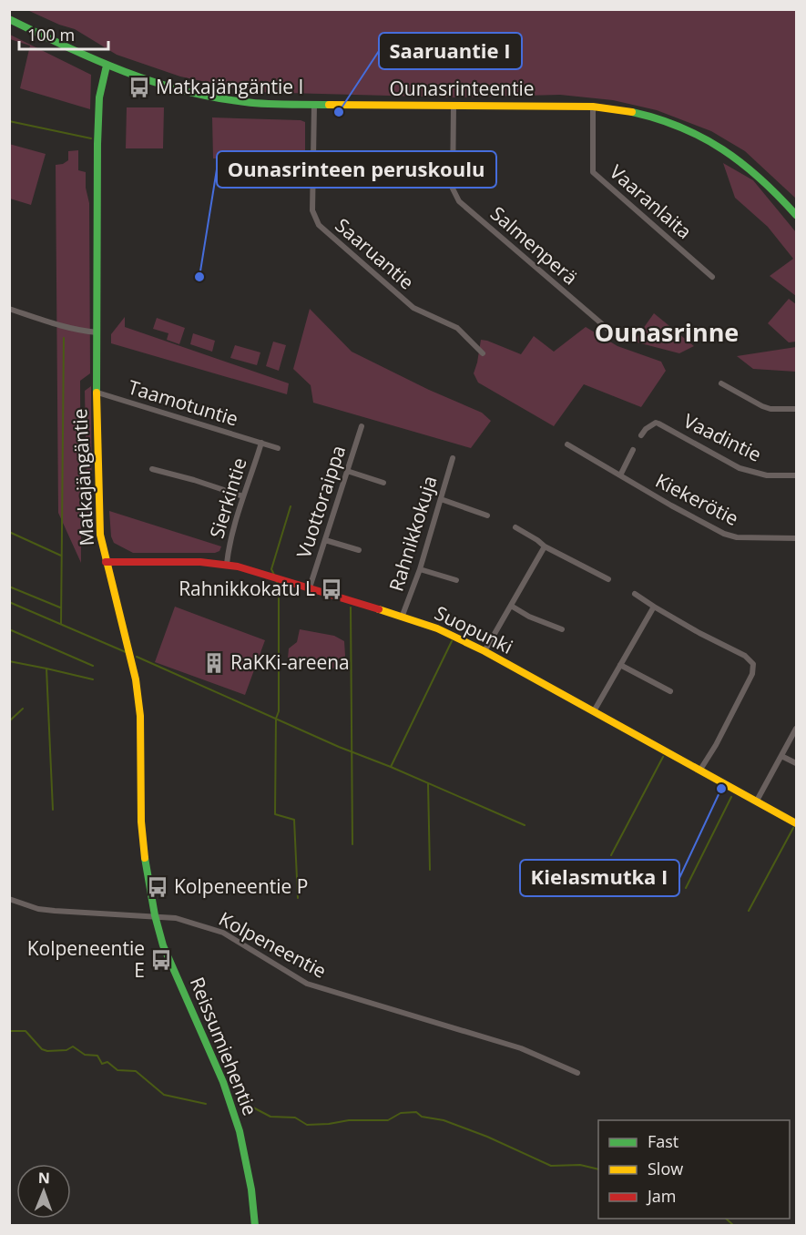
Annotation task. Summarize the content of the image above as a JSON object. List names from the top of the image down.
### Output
{
  "streets": {
    "street": [
      "Ounasrinteentie",
      "Vaaranlaita",
      "Salmenperä",
      "Saaruantie",
      "Taamotuntie",
      "Vaadintie",
      "Matkajängäntie",
      "Sierkintie",
      "Kiekerötie",
      "Vuottoraippa",
      "Rahnikkokuja",
      "Suopunki",
      "Kolpeneentie",
      "Reissumiehentie"
    ]
  },
  "crossings": [
    ["Ounasrinteentie", "Vaaranlaita"],
    ["Ounasrinteentie", "Salmenperä"],
    ["Ounasrinteentie", "Saaruantie"],
    ["Ounasrinteentie", "Matkajängäntie"],
    ["Taamotuntie", "Matkajängäntie"],
    ["Taamotuntie", "Sierkintie"],
    ["Matkajängäntie", "Suopunki"],
    ["Matkajängäntie", "Kolpeneentie"],
    ["Matkajängäntie", "Reissumiehentie"],
    ["Sierkintie", "Suopunki"],
    ["Vuottoraippa", "Suopunki"],
    ["Rahnikkokuja", "Suopunki"],
    ["Kolpeneentie", "Reissumiehentie"]
  ],
  "districts": ["Ounasrinne"],
  "places": {
    "bus stop": [
      "Matkajängäntie I",
      "Rahnikkokatu L",
      "Kolpeneentie P",
      "Kolpeneentie E"
    ],
    "other": ["Saaruantie I", "Ounasrinteen peruskoulu", "Kielasmutka I"],
    "building": ["RaKKi-areena"]
  },
  "legend": ["Fast", "Slow", "Jam"],
  "scale_bar": "100 m",
  "north": "top"
}
